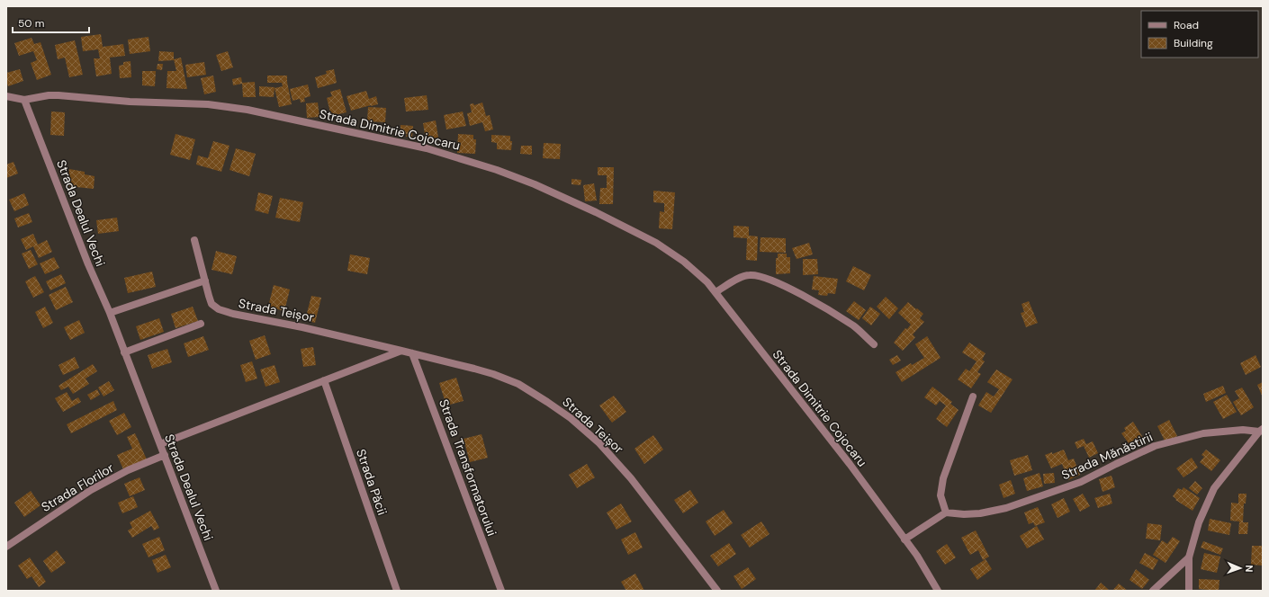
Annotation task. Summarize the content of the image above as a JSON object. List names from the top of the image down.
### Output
{
  "streets": {
    "street": [
      "Strada Dimitrie Cojocaru",
      "Strada Dealul Vechi",
      "Strada Teișor",
      "Strada Mănăstirii",
      "Strada Transformatorului",
      "Strada Păcii",
      "Strada Florilor"
    ]
  },
  "crossings": [
    ["Strada Dimitrie Cojocaru", "Strada Dealul Vechi"],
    ["Strada Dealul Vechi", "Strada Florilor"],
    ["Strada Teișor", "Strada Transformatorului"]
  ],
  "legend": ["Road", "Building"],
  "scale_bar": "50 m",
  "north": "right"
}
